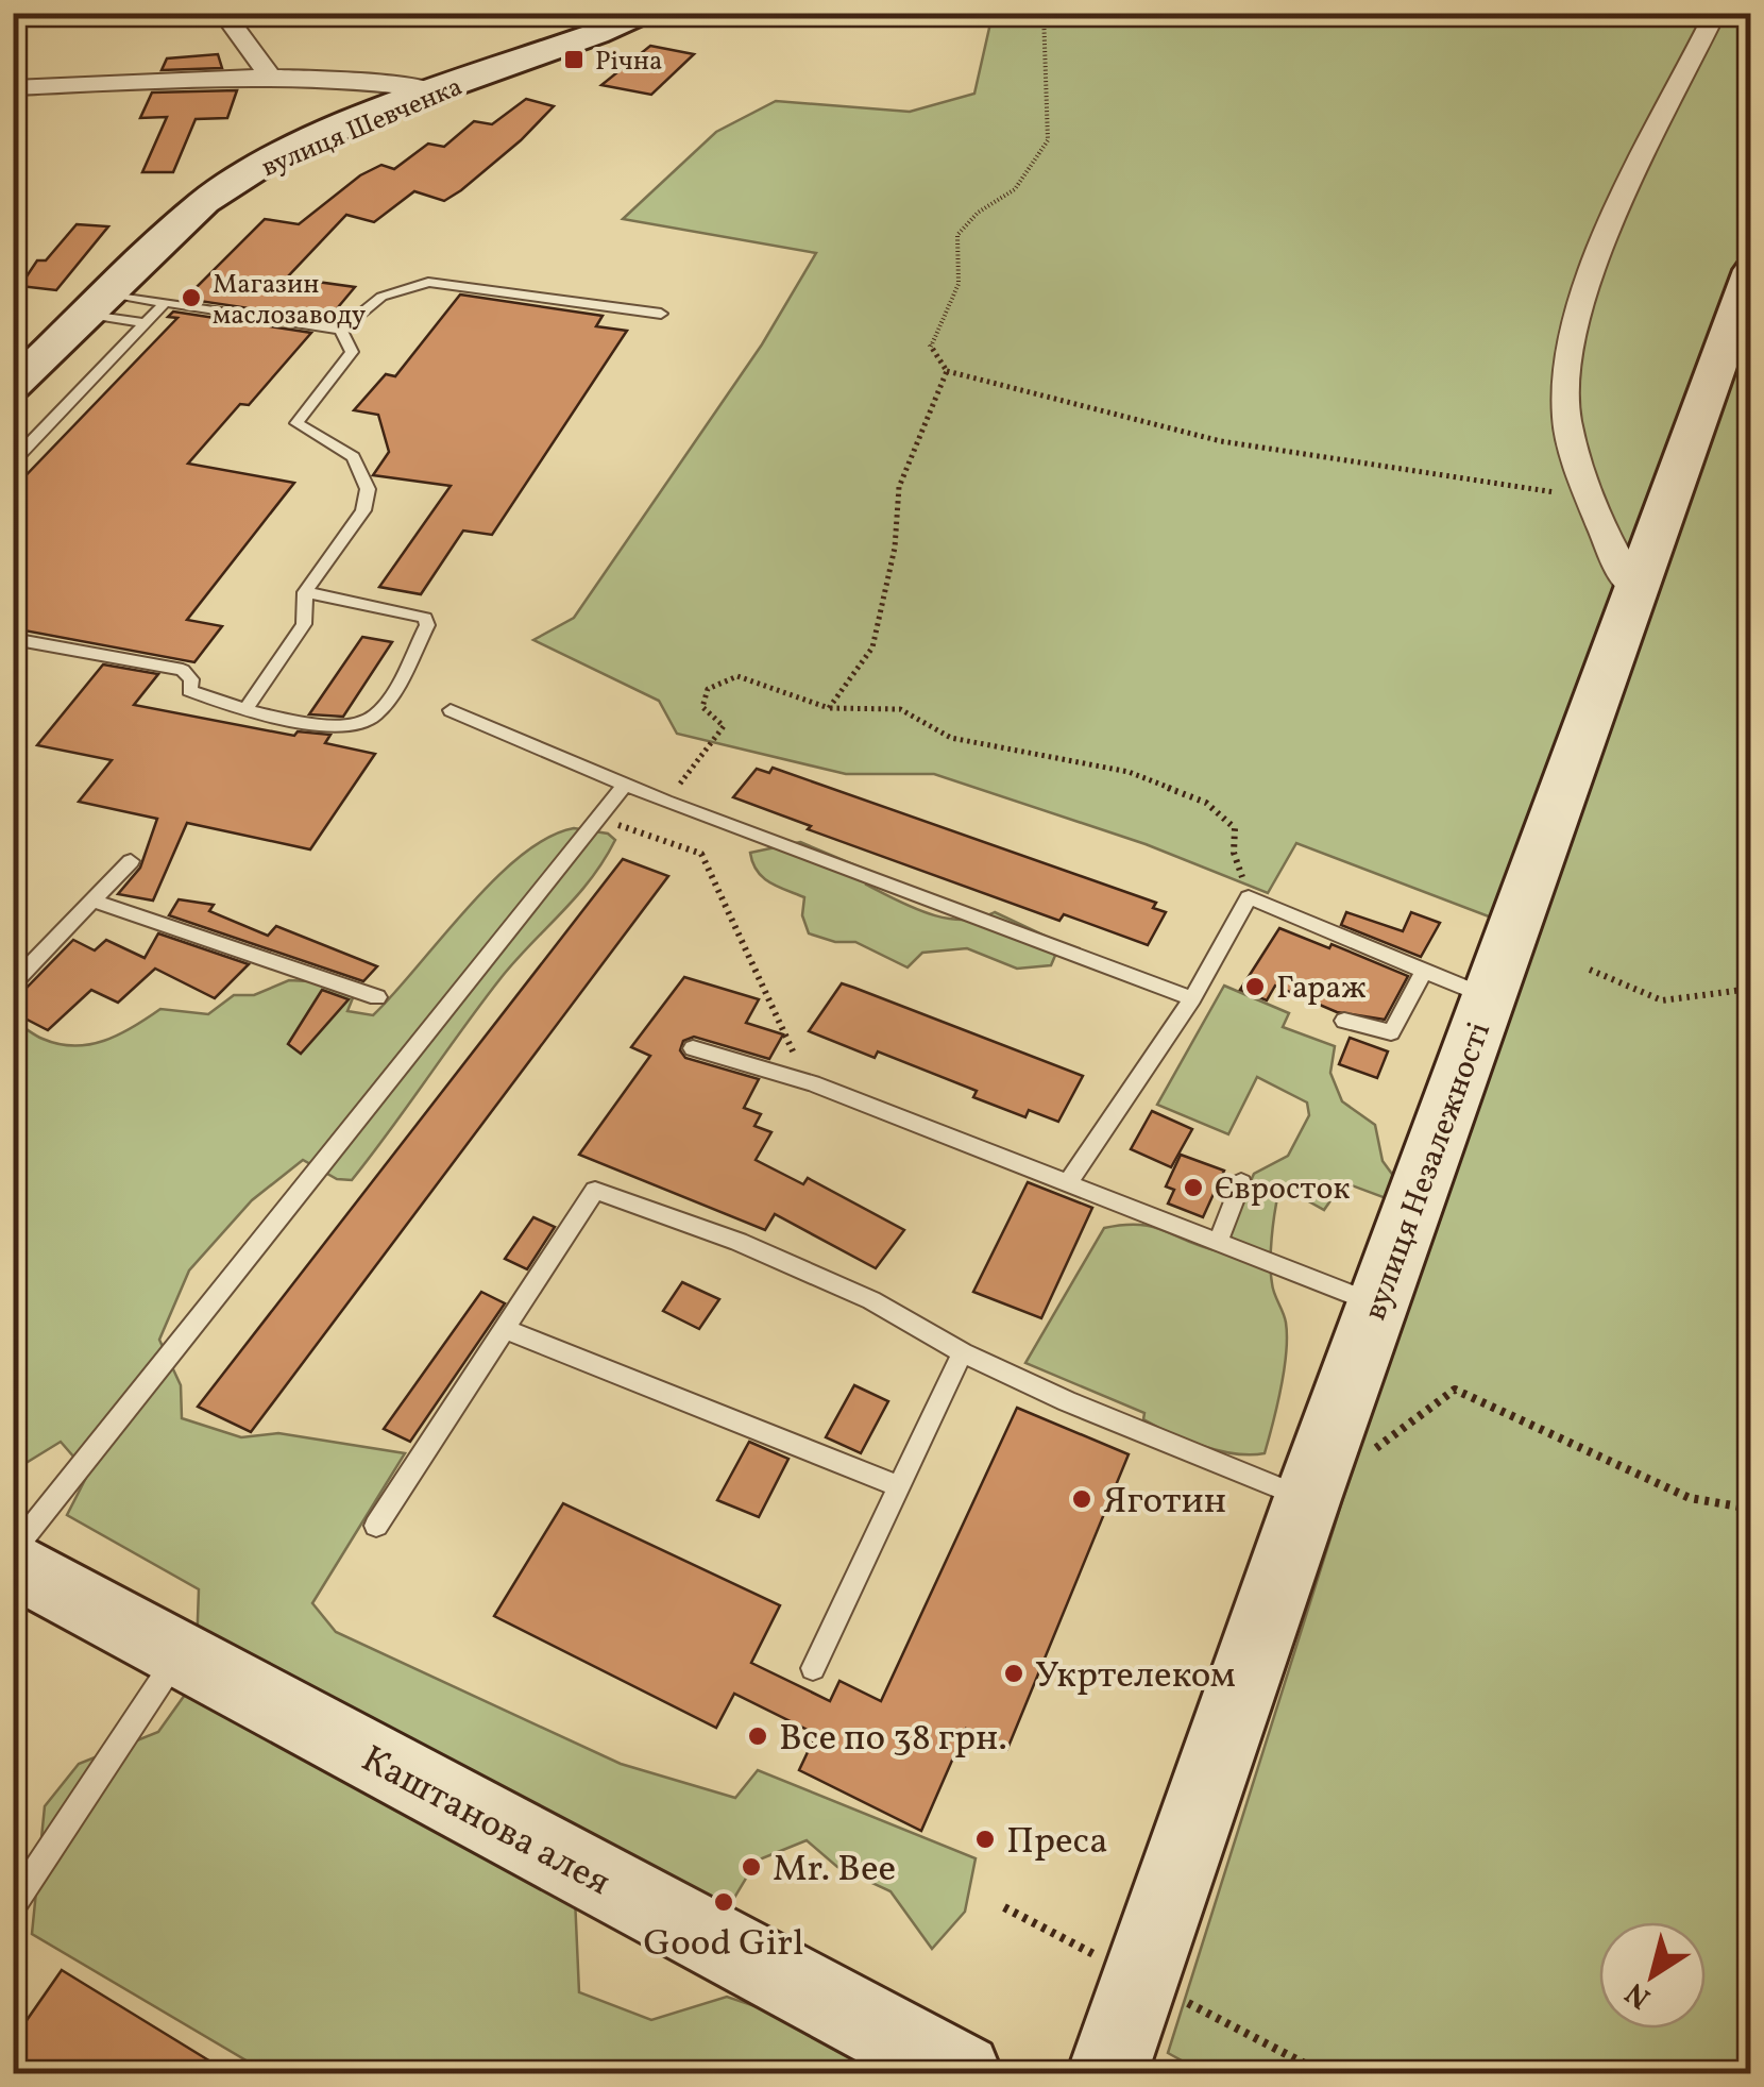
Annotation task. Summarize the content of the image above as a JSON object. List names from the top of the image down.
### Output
{
  "streets": {
    "main road": ["вулиця Шевченка", "вулиця Незалежності", "Каштанова алея"]
  },
  "places": {
    "transit": ["Річна"],
    "other": [
      "Магазин маслозаводу",
      "Гараж",
      "Євросток",
      "Яготин",
      "Укртелеком",
      "Все по 38 грн.",
      "Преса",
      "Mr. Bee",
      "Good Girl"
    ]
  },
  "north": "bottom left"
}
